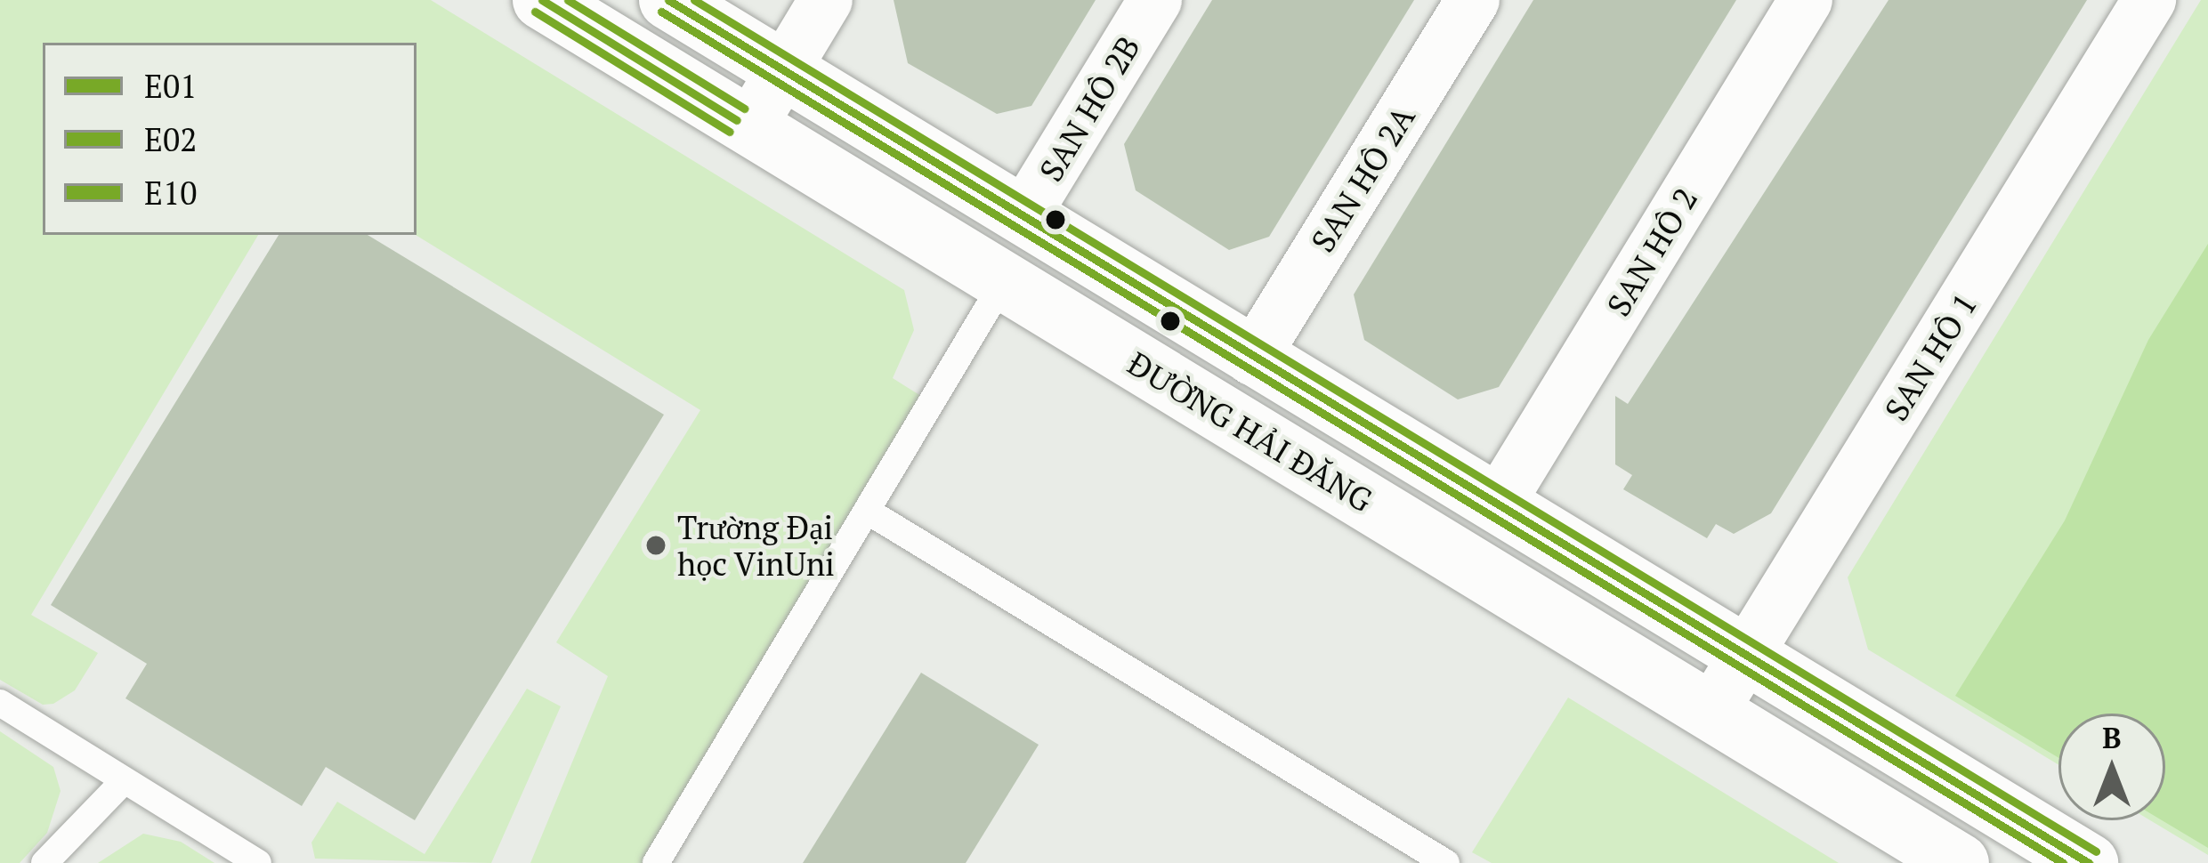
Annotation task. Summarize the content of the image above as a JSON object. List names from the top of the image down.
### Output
{
  "streets": {
    "street": [
      "SAN HÔ 2B",
      "SAN HÔ 2A",
      "SAN HÔ 2",
      "SAN HÔ 1",
      "ĐƯỜNG HẢI ĐĂNG"
    ]
  },
  "crossings": [
    ["SAN HÔ 2B", "ĐƯỜNG HẢI ĐĂNG"],
    ["SAN HÔ 2A", "ĐƯỜNG HẢI ĐĂNG"],
    ["SAN HÔ 2", "ĐƯỜNG HẢI ĐĂNG"],
    ["SAN HÔ 1", "ĐƯỜNG HẢI ĐĂNG"]
  ],
  "places": ["Trường Đại học VinUni"],
  "lines": ["transit line E01", "transit line E10", "transit line E02"],
  "legend": ["E01", "E02", "E10"],
  "north": "top"
}
